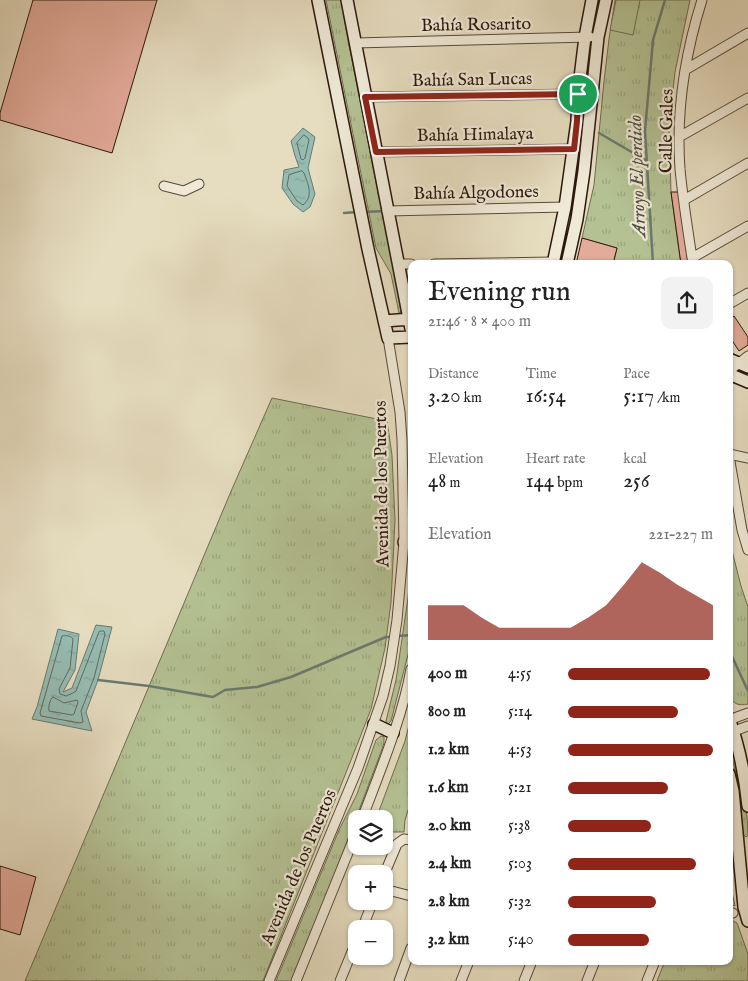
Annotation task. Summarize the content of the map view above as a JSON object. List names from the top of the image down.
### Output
{
  "streets": {
    "street": [
      "Bahía Rosarito",
      "Bahía San Lucas",
      "Calle Gales",
      "Bahía Himalaya",
      "Bahía Algodones",
      "Avenida de los Puertos"
    ]
  },
  "water": ["Arroyo El perdido"],
  "page": {
    "heading": ["Evening run", "21:46 · 8 × 400 m"],
    "stats": [
      ["Distance", "3.20 km"],
      ["Time", "16:54"],
      ["Pace", "5:17 /km"],
      ["Elevation", "48 m"],
      ["Heart rate", "144 bpm"],
      ["kcal", "256"]
    ],
    "chart": ["Elevation", "221–227 m"],
    "list": [
      {
        "name": "400 m",
        "note": "4:55"
      },
      {
        "name": "800 m",
        "note": "5:14"
      },
      {
        "name": "1.2 km",
        "note": "4:53"
      },
      {
        "name": "1.6 km",
        "note": "5:21"
      },
      {
        "name": "2.0 km",
        "note": "5:38"
      },
      {
        "name": "2.4 km",
        "note": "5:03"
      },
      {
        "name": "2.8 km",
        "note": "5:32"
      },
      {
        "name": "3.2 km",
        "note": "5:40"
      }
    ],
    "map_buttons": ["+", "−"]
  }
}
